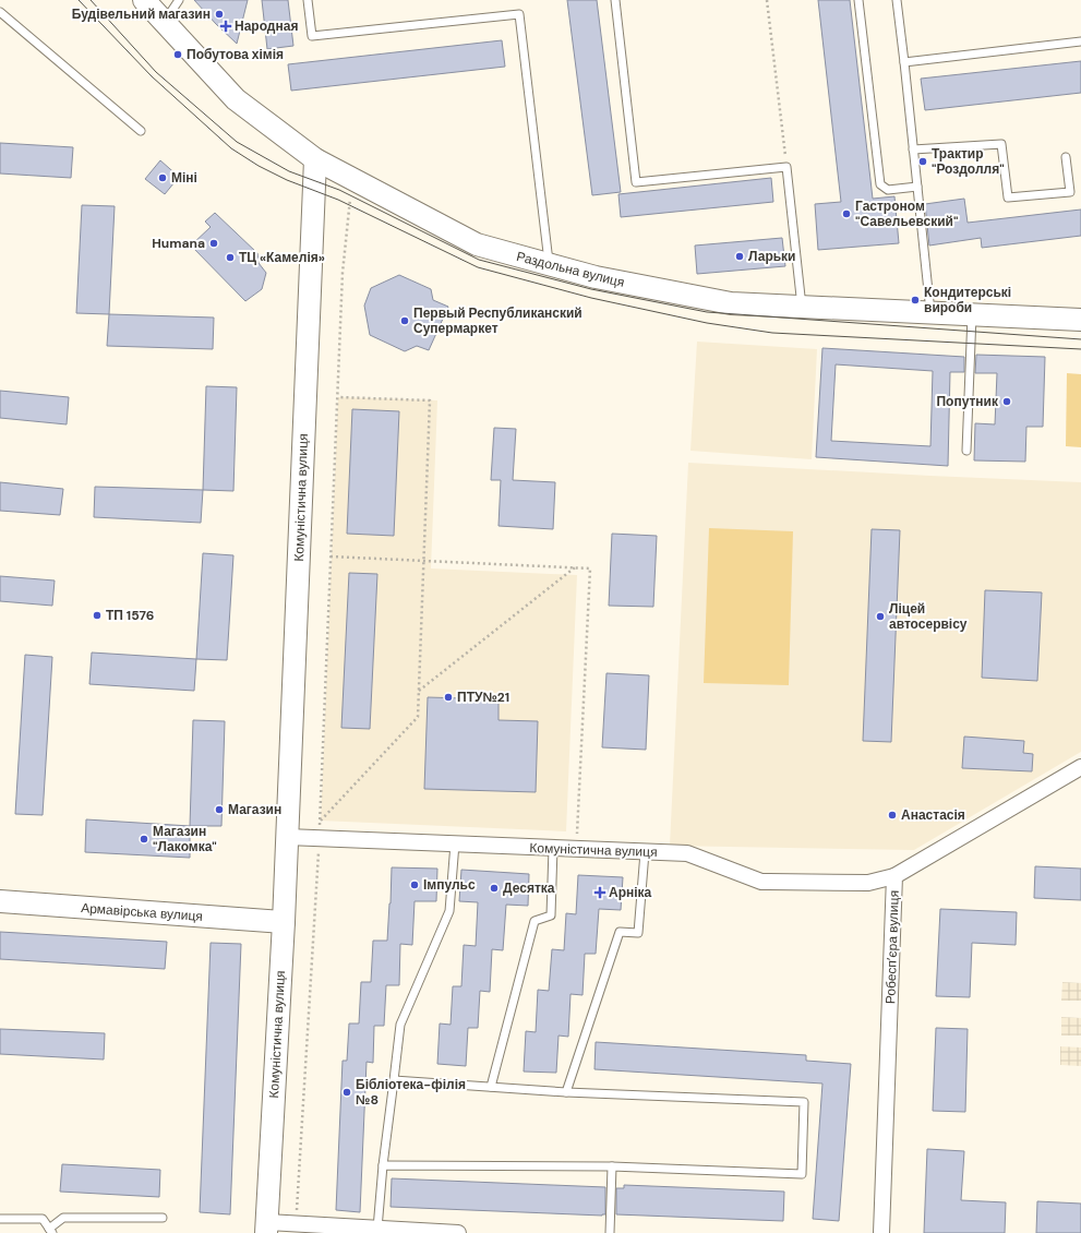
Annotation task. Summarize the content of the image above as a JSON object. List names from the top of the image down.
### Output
{
  "streets": {
    "street": [
      "Раздольна вулиця",
      "Комуністична вулиця",
      "Армавірська вулиця",
      "Робесп’єра вулиця"
    ]
  },
  "crossings": [
    ["Раздольна вулиця", "Комуністична вулиця"],
    ["Комуністична вулиця", "Армавірська вулиця"],
    ["Комуністична вулиця", "Робесп’єра вулиця"]
  ],
  "places": {
    "other": [
      "Будівельний магазин",
      "Побутова хімія",
      "Трактир \"Роздолля\"",
      "Міні",
      "Гастроном \"Савельевский\"",
      "Humana",
      "Ларьки",
      "ТЦ «Камелія»",
      "Кондитерські вироби",
      "Первый Республиканский Супермаркет",
      "Попутник",
      "ТП 1576",
      "Ліцей автосервісу",
      "ПТУ№21",
      "Магазин",
      "Анастасія",
      "Магазин \"Лакомка\"",
      "Імпульс",
      "Десятка",
      "Бібліотека-філія №8"
    ],
    "health": ["Народная", "Арніка"]
  }
}
